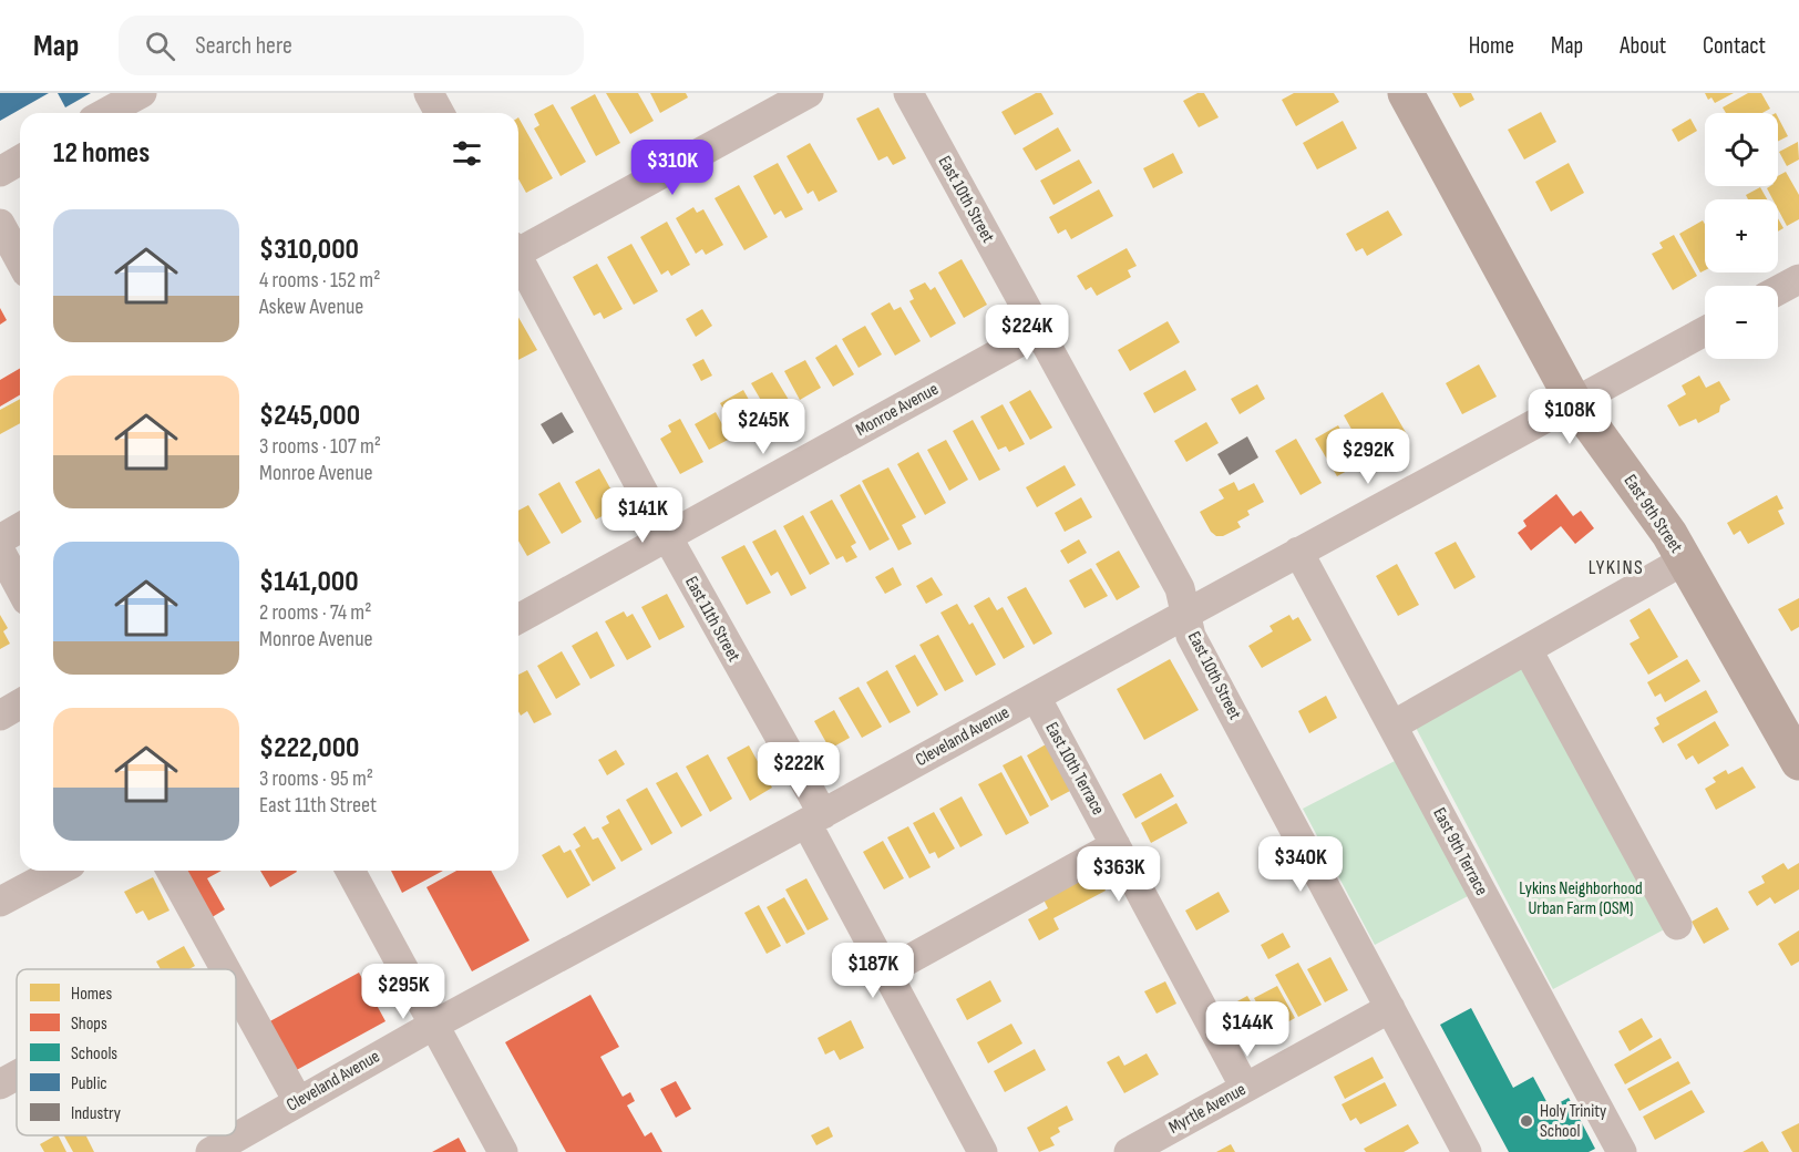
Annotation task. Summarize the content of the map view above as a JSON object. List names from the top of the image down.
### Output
{
  "streets": {
    "main road": ["East 9th Street"],
    "street": [
      "East 10th Street",
      "Monroe Avenue",
      "East 11th Street",
      "Cleveland Avenue",
      "East 10th Terrace",
      "East 9th Terrace",
      "Myrtle Avenue"
    ]
  },
  "crossings": [
    ["East 10th Street", "Monroe Avenue"],
    ["East 10th Street", "Cleveland Avenue"],
    ["East 10th Street", "Myrtle Avenue"],
    ["Monroe Avenue", "East 11th Street"],
    ["East 9th Street", "Cleveland Avenue"],
    ["East 11th Street", "Cleveland Avenue"],
    ["Cleveland Avenue", "East 10th Terrace"],
    ["Cleveland Avenue", "East 9th Terrace"],
    ["East 10th Terrace", "Myrtle Avenue"]
  ],
  "districts": ["LYKINS"],
  "parks": ["Lykins Neighborhood Urban Farm (OSM)"],
  "places": ["Holy Trinity School"],
  "legend": [
    "Homes",
    "Shops",
    "Schools",
    "Public",
    "Industry"
  ],
  "page": {
    "header": "Map",
    "search": "Search here",
    "nav": [
      "Home",
      "Map",
      "About",
      "Contact"
    ],
    "map_buttons": ["+", "−"],
    "heading": "12 homes",
    "price": [
      "$310K",
      "$224K",
      "$108K",
      "$245K",
      "$292K",
      "$141K",
      "$222K",
      "$340K",
      "$363K",
      "$187K",
      "$295K",
      "$144K"
    ],
    "list": [
      {
        "name": "$310,000",
        "note": "4 rooms · 152 m² · Askew Avenue"
      },
      {
        "name": "$245,000",
        "note": "3 rooms · 107 m² · Monroe Avenue"
      },
      {
        "name": "$141,000",
        "note": "2 rooms · 74 m² · Monroe Avenue"
      },
      {
        "name": "$222,000",
        "note": "3 rooms · 95 m² · East 11th Street"
      }
    ]
  }
}
